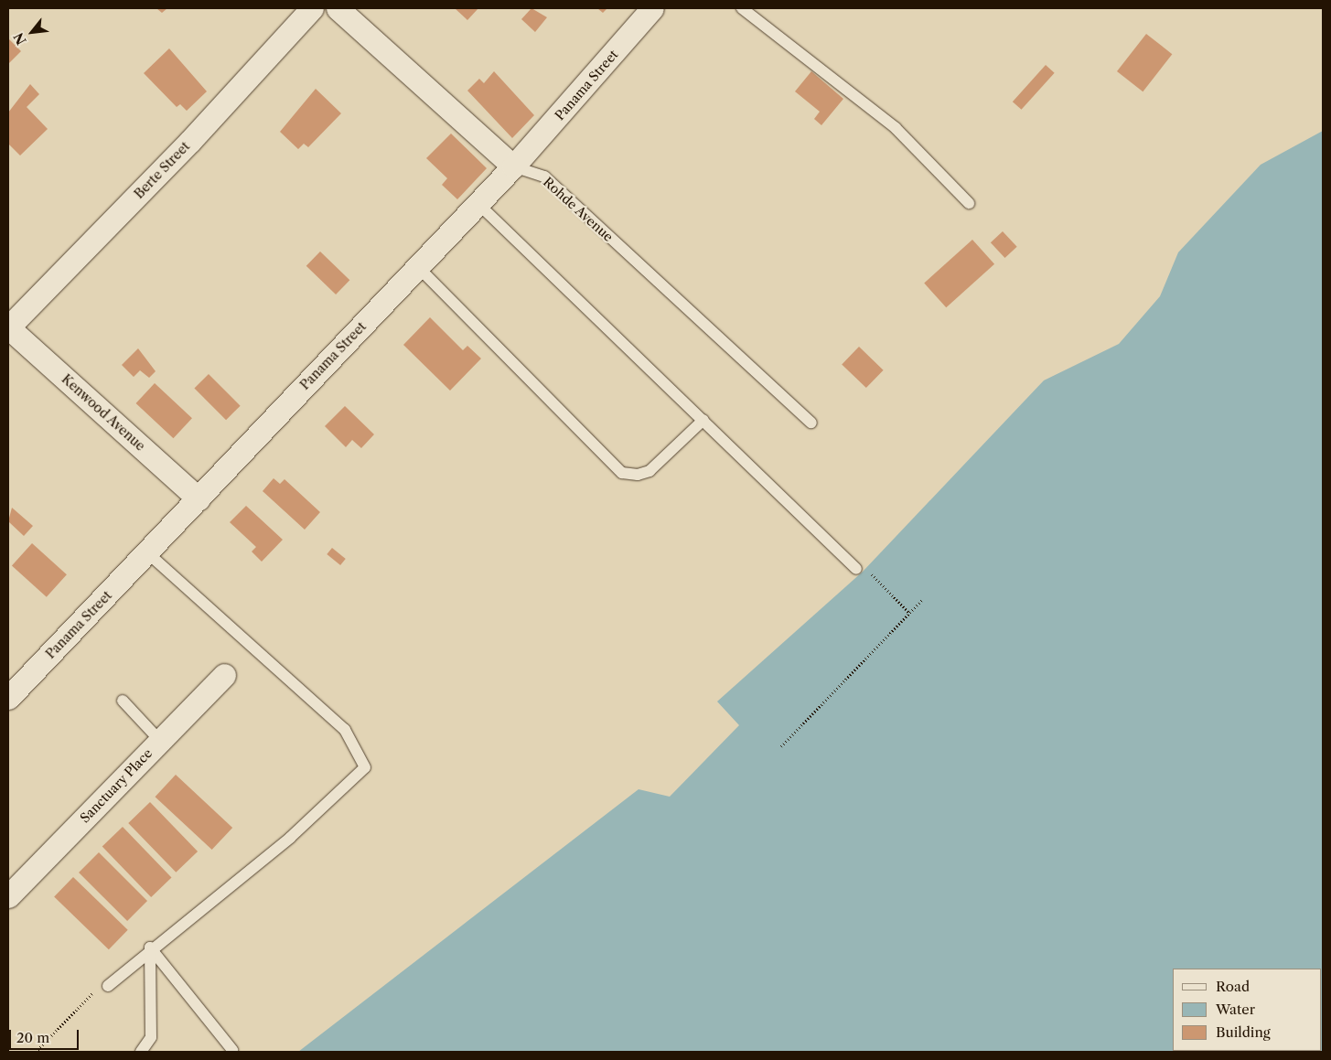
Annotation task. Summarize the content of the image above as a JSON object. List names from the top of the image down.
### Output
{
  "streets": {
    "street": [
      "Panama Street",
      "Berte Street",
      "Rohde Avenue",
      "Kenwood Avenue",
      "Sanctuary Place"
    ]
  },
  "crossings": [
    ["Panama Street", "Rohde Avenue"],
    ["Panama Street", "Kenwood Avenue"],
    ["Berte Street", "Kenwood Avenue"]
  ],
  "legend": ["Road", "Water", "Building"],
  "scale_bar": "20 m",
  "north": "bottom left"
}
